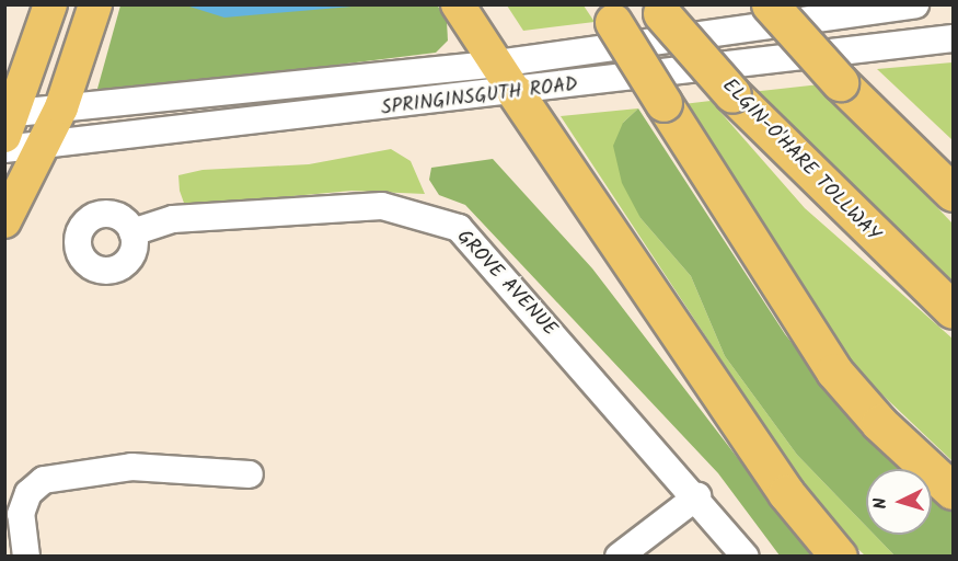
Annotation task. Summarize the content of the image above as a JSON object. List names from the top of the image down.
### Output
{
  "streets": {
    "highway": ["ELGIN-O'HARE TOLLWAY"],
    "street": ["SPRINGINSGUTH ROAD", "GROVE AVENUE"]
  },
  "north": "left"
}
